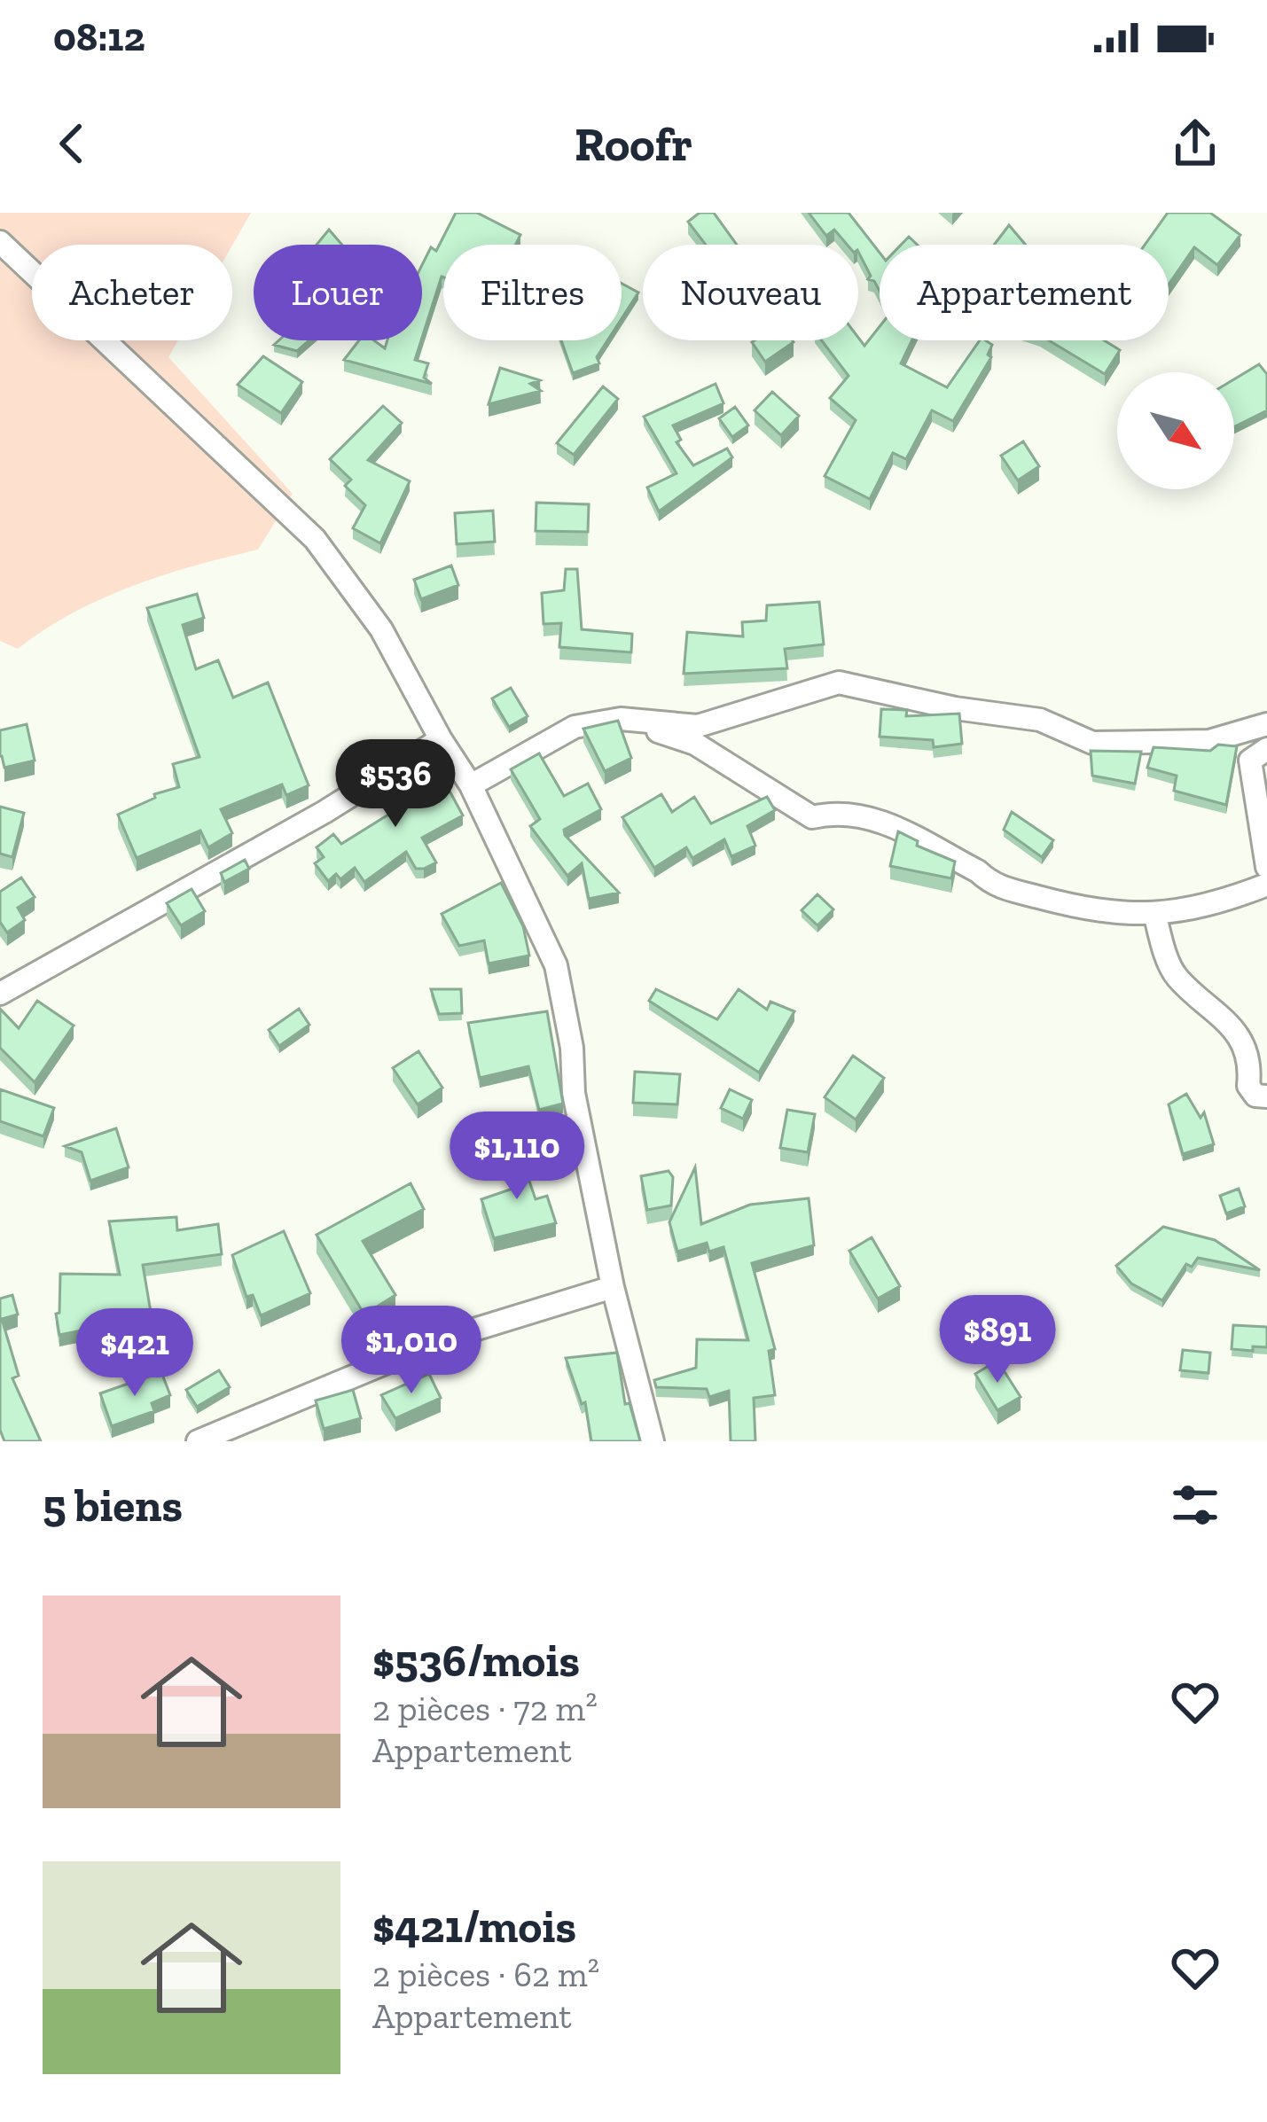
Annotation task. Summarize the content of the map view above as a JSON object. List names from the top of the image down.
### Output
{
  "north": "bottom right",
  "page": {
    "status": "08:12",
    "header": "Roofr",
    "chip": [
      "Acheter",
      "Louer",
      "Filtres",
      "Nouveau",
      "Appartement"
    ],
    "price": [
      "$536",
      "$1,110",
      "$891",
      "$1,010",
      "$421"
    ],
    "heading": "5 biens",
    "list": [
      {
        "name": "$536/mois",
        "note": "2 pièces · 72 m² · Appartement"
      },
      {
        "name": "$421/mois",
        "note": "2 pièces · 62 m² · Appartement"
      }
    ]
  }
}
